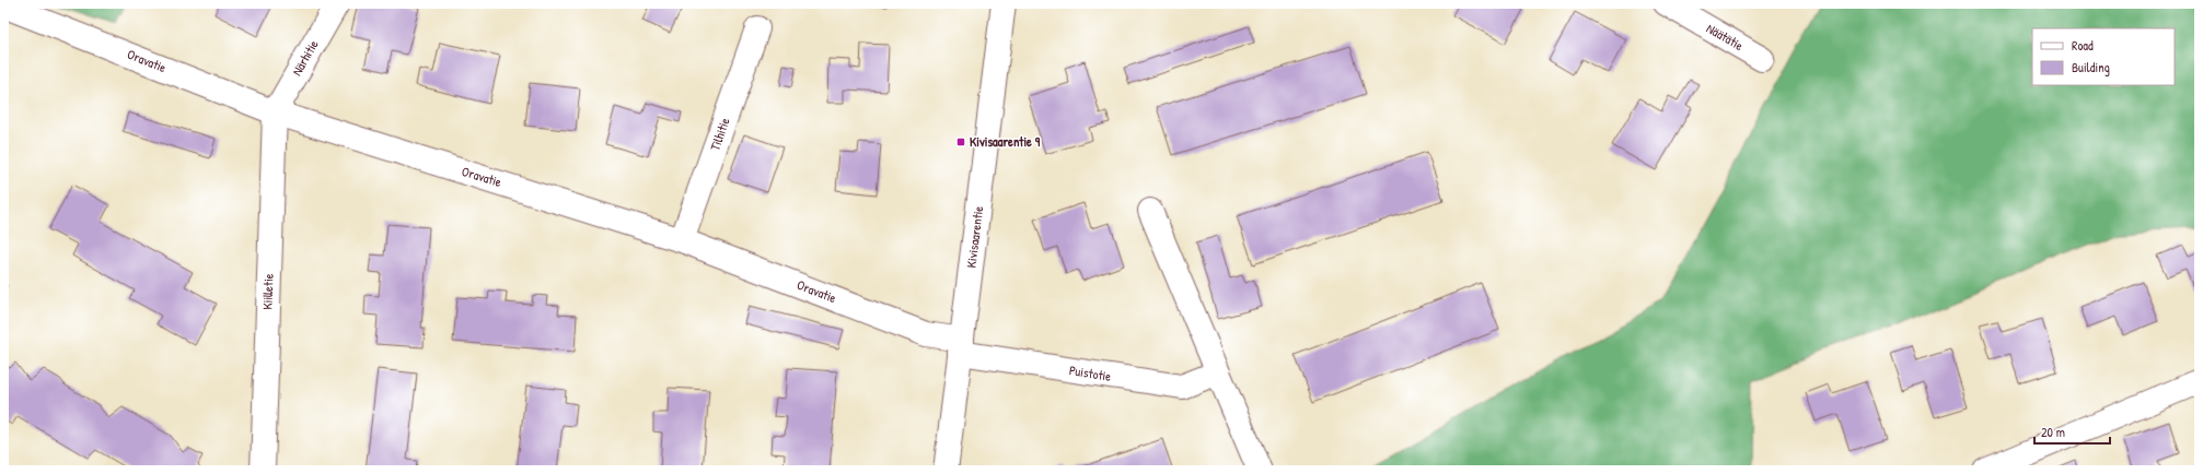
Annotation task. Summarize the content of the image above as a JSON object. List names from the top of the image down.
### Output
{
  "streets": {
    "street": [
      "Näätätie",
      "Närhitie",
      "Oravatie",
      "Tilhitie",
      "Kivisaarentie",
      "Kiilletie",
      "Puistotie"
    ]
  },
  "crossings": [
    ["Närhitie", "Oravatie"],
    ["Närhitie", "Kiilletie"],
    ["Oravatie", "Tilhitie"],
    ["Oravatie", "Kivisaarentie"],
    ["Oravatie", "Kiilletie"],
    ["Oravatie", "Puistotie"],
    ["Kivisaarentie", "Puistotie"]
  ],
  "places": {
    "transit": ["Kivisaarentie 9"]
  },
  "legend": ["Road", "Building"],
  "scale_bar": "20 m"
}
